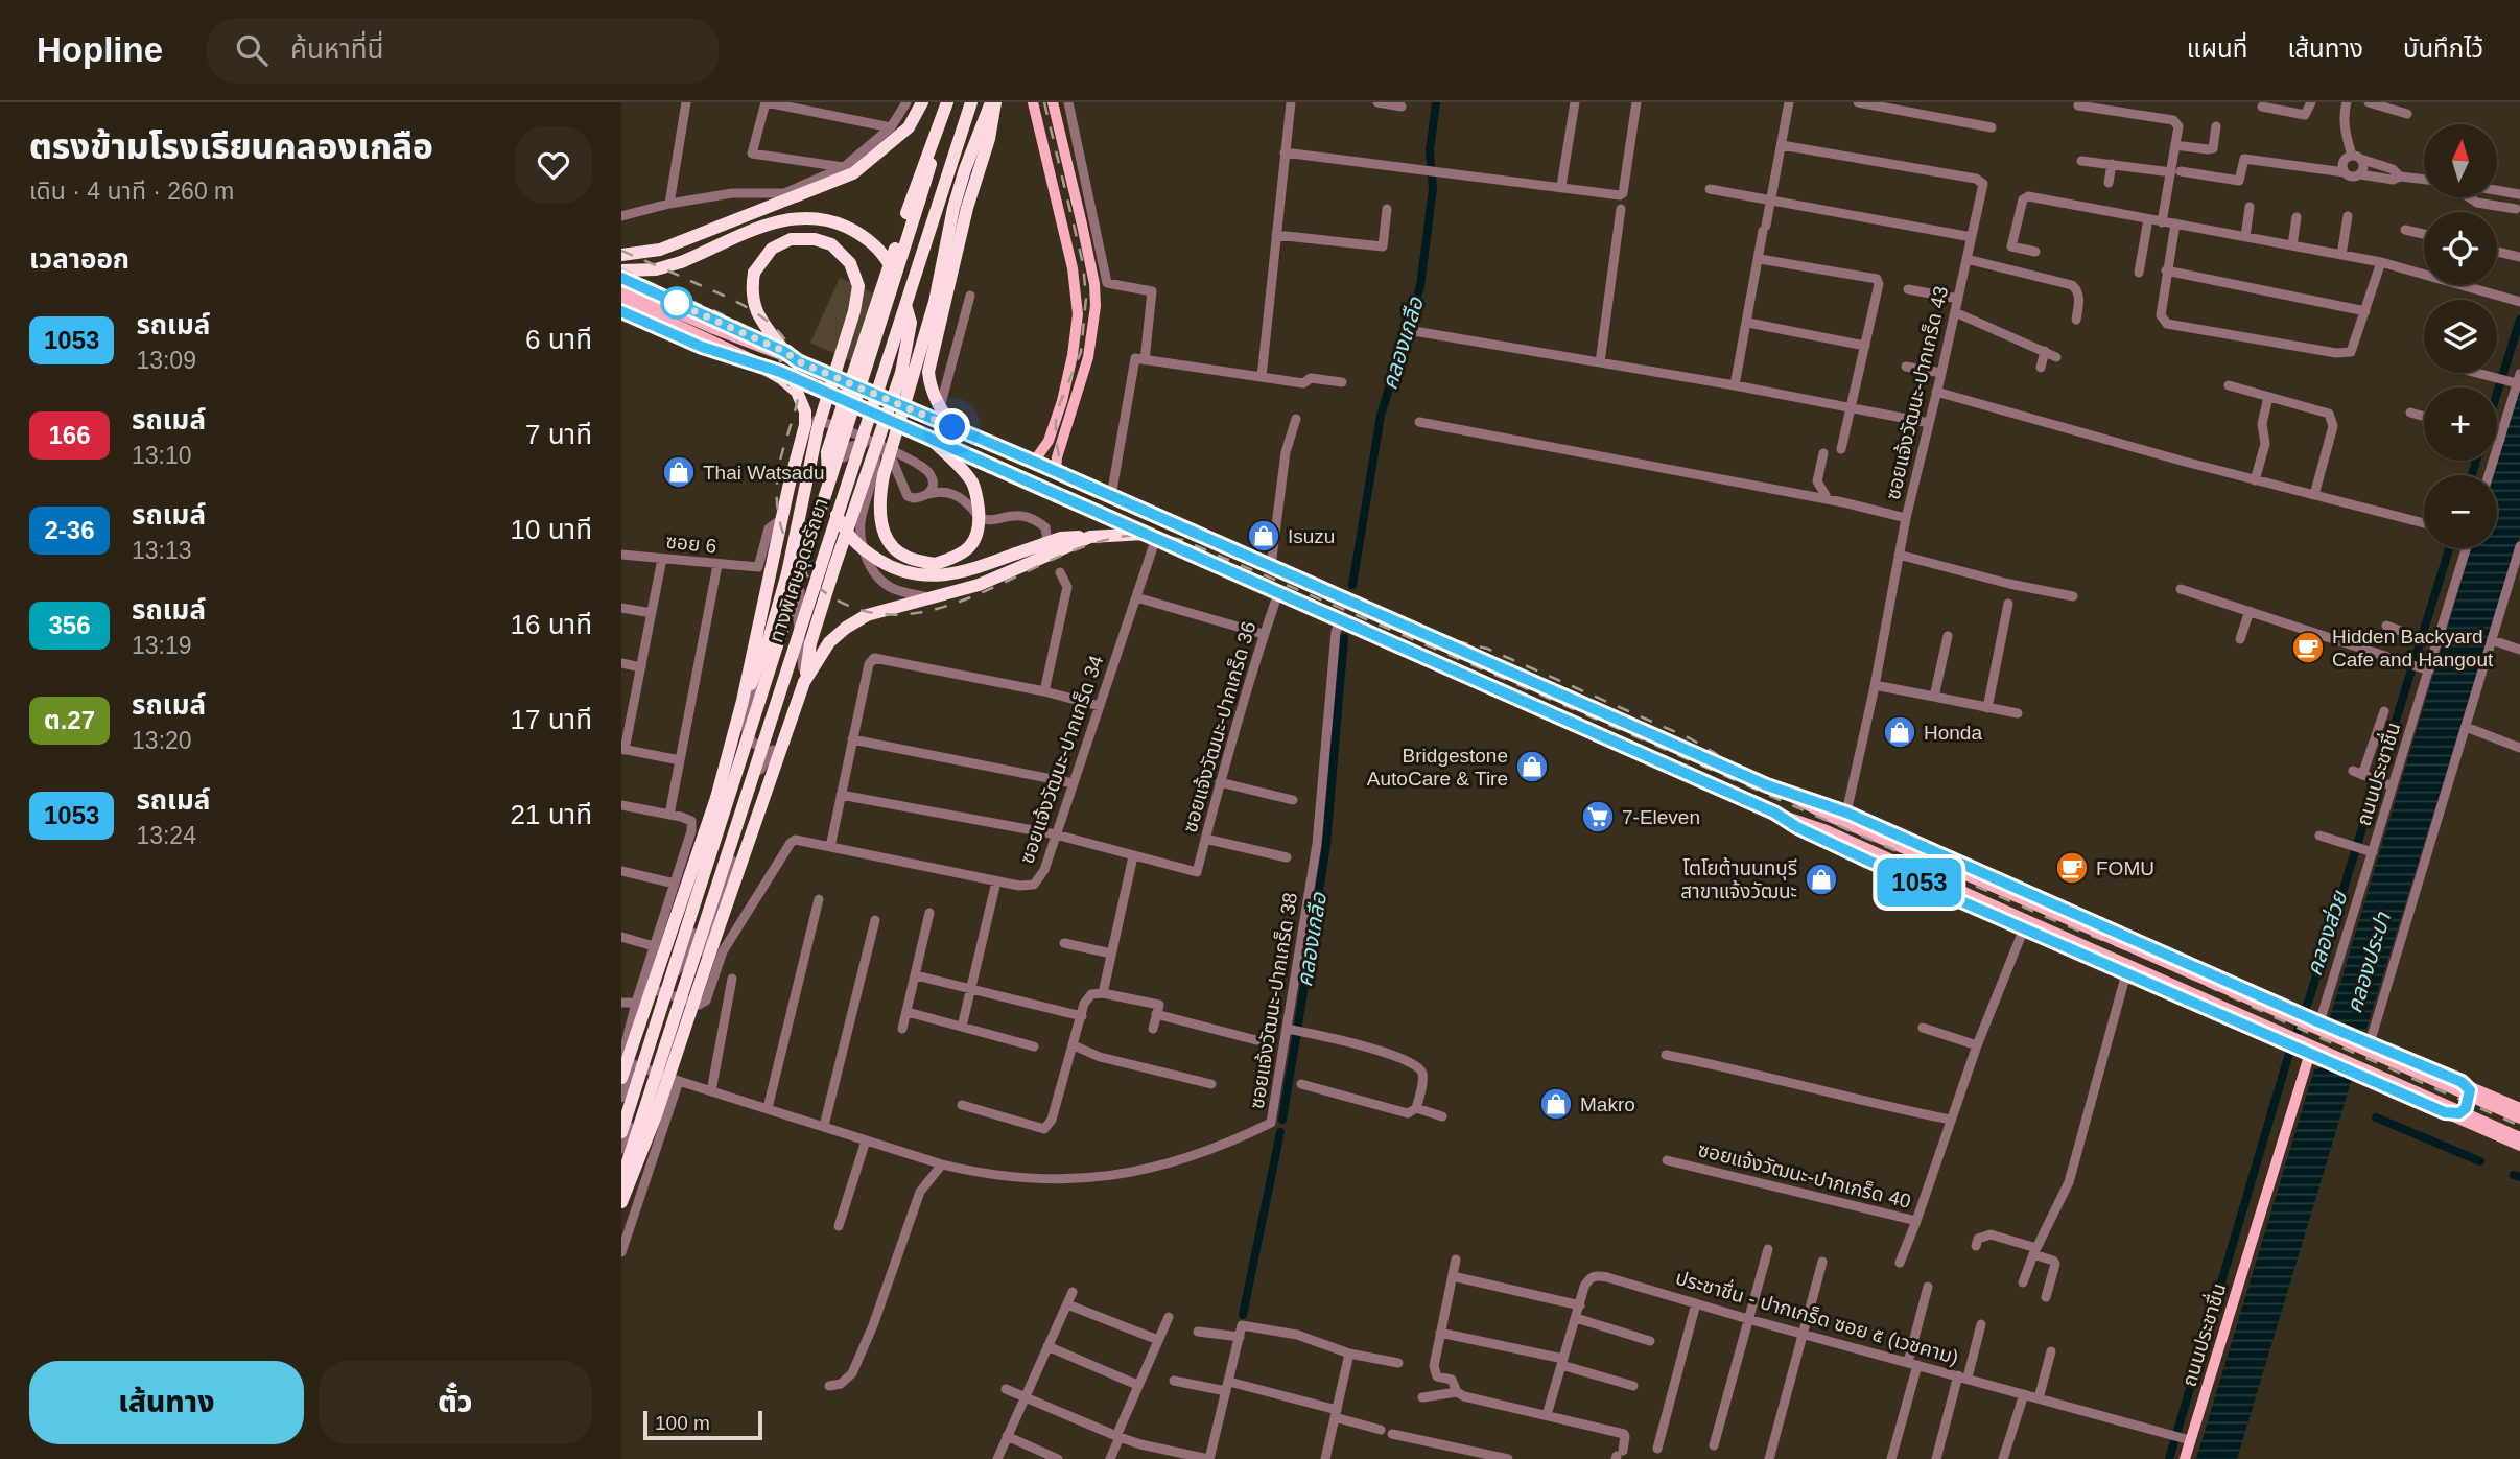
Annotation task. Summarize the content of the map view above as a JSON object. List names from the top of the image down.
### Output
{
  "streets": {
    "highway": ["ทางพิเศษอุดรรัถยา"],
    "main road": ["ถนนประชาชื่น"],
    "street": [
      "ซอยแจ้งวัฒนะ-ปากเกร็ด 43",
      "ซอย 6",
      "ซอยแจ้งวัฒนะ-ปากเกร็ด 36",
      "ซอยแจ้งวัฒนะ-ปากเกร็ด 34",
      "ซอยแจ้งวัฒนะ-ปากเกร็ด 38",
      "ซอยแจ้งวัฒนะ-ปากเกร็ด 40",
      "ประชาชื่น - ปากเกร็ด ซอย ๕ (เวชคาม)"
    ]
  },
  "crossings": [
    ["ถนนประชาชื่น", "ประชาชื่น - ปากเกร็ด ซอย ๕ (เวชคาม)"]
  ],
  "water": ["คลองเกลือ", "คลองส่วย", "คลองประปา"],
  "places": {
    "shop": [
      "Thai Watsadu",
      "Isuzu",
      "Honda",
      "Bridgestone AutoCare & Tire",
      "โตโยต้านนทบุรี สาขาแจ้งวัฒนะ",
      "Makro"
    ],
    "cafe": ["Hidden Backyard Cafe and Hangout", "FOMU"],
    "supermarket": ["7-Eleven"]
  },
  "lines": ["bus line 1053"],
  "scale_bar": "100 m",
  "north": "top",
  "page": {
    "header": "Hopline",
    "search": "ค้นหาที่นี่",
    "nav": ["แผนที่", "เส้นทาง", "บันทึกไว้"],
    "heading": [
      ["ตรงข้ามโรงเรียนคลองเกลือ", "เดิน · 4 นาที · 260 m"],
      "เวลาออก"
    ],
    "on_map": "1053",
    "map_buttons": ["+", "−"],
    "list": [
      {
        "mark": "1053",
        "name": "รถเมล์",
        "note": "13:09",
        "value": "6 นาที"
      },
      {
        "mark": "166",
        "name": "รถเมล์",
        "note": "13:10",
        "value": "7 นาที"
      },
      {
        "mark": "2-36",
        "name": "รถเมล์",
        "note": "13:13",
        "value": "10 นาที"
      },
      {
        "mark": "356",
        "name": "รถเมล์",
        "note": "13:19",
        "value": "16 นาที"
      },
      {
        "mark": "ต.27",
        "name": "รถเมล์",
        "note": "13:20",
        "value": "17 นาที"
      },
      {
        "mark": "1053",
        "name": "รถเมล์",
        "note": "13:24",
        "value": "21 นาที"
      }
    ],
    "buttons": ["เส้นทาง", "ตั๋ว"],
    "scale": "100 m"
  }
}
